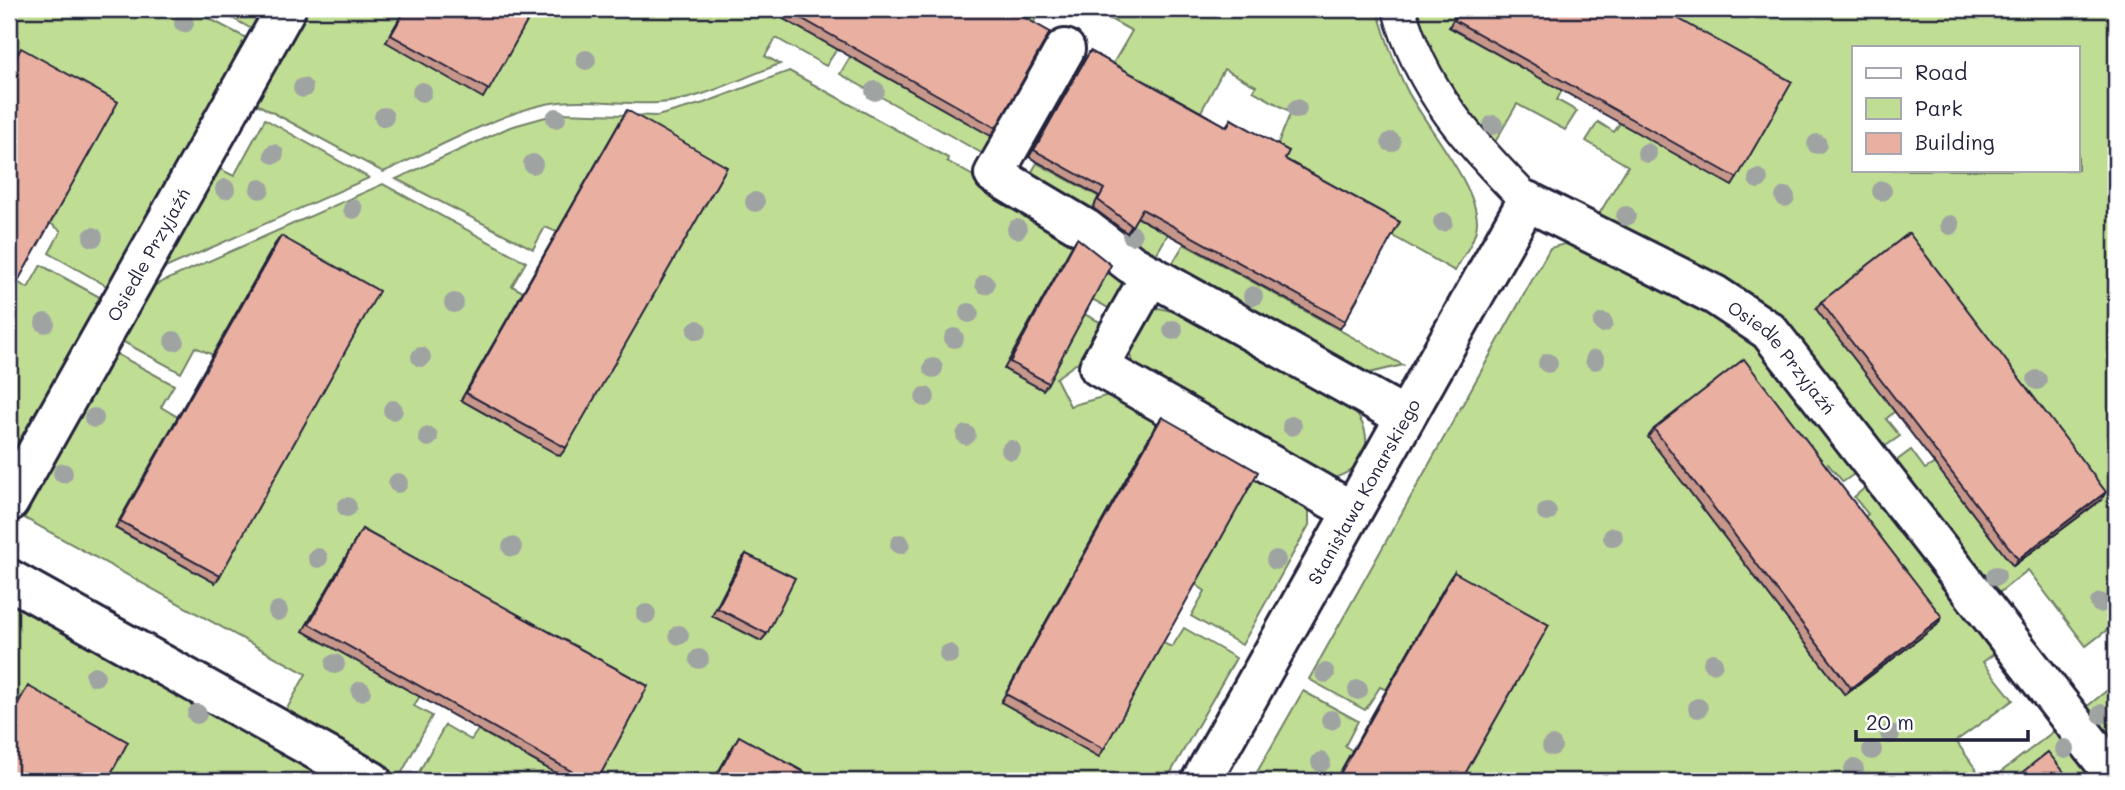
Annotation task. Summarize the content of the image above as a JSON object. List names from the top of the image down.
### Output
{
  "streets": {
    "street": ["Osiedle Przyjaźń", "Stanisława Konarskiego"]
  },
  "crossings": [
    ["Osiedle Przyjaźń", "Stanisława Konarskiego"]
  ],
  "legend": ["Road", "Park", "Building"],
  "scale_bar": "20 m"
}
